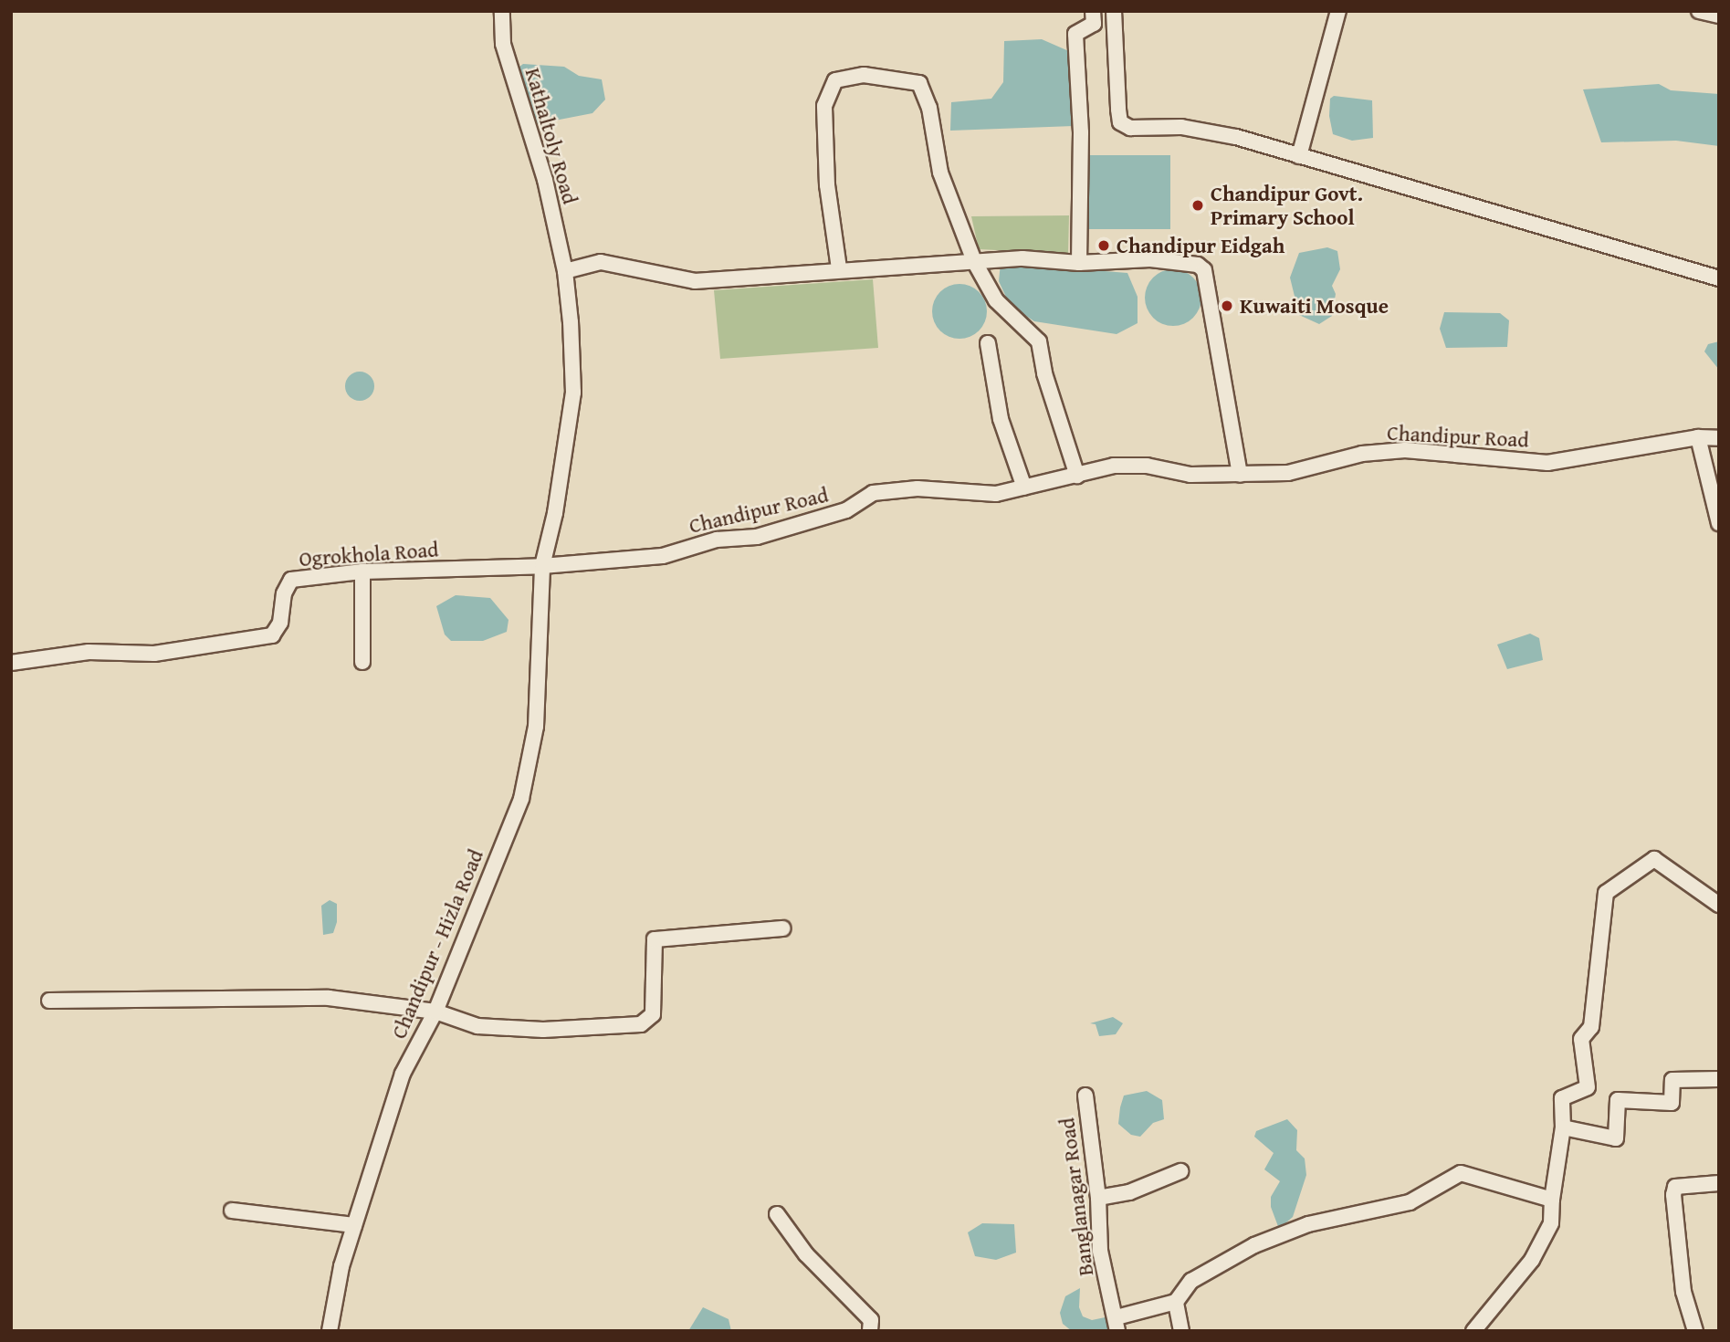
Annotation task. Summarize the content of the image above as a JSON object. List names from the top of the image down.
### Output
{
  "streets": {
    "street": [
      "Kathaltoly Road",
      "Chandipur Road",
      "Ogrokhola Road",
      "Chandipur - Hizla Road",
      "Banglanagar Road"
    ]
  },
  "crossings": [
    ["Kathaltoly Road", "Chandipur Road"],
    ["Kathaltoly Road", "Ogrokhola Road"],
    ["Kathaltoly Road", "Chandipur - Hizla Road"],
    ["Chandipur Road", "Ogrokhola Road"],
    ["Chandipur Road", "Chandipur - Hizla Road"],
    ["Ogrokhola Road", "Chandipur - Hizla Road"]
  ],
  "places": ["Chandipur Govt. Primary School", "Chandipur Eidgah", "Kuwaiti Mosque"]
}
